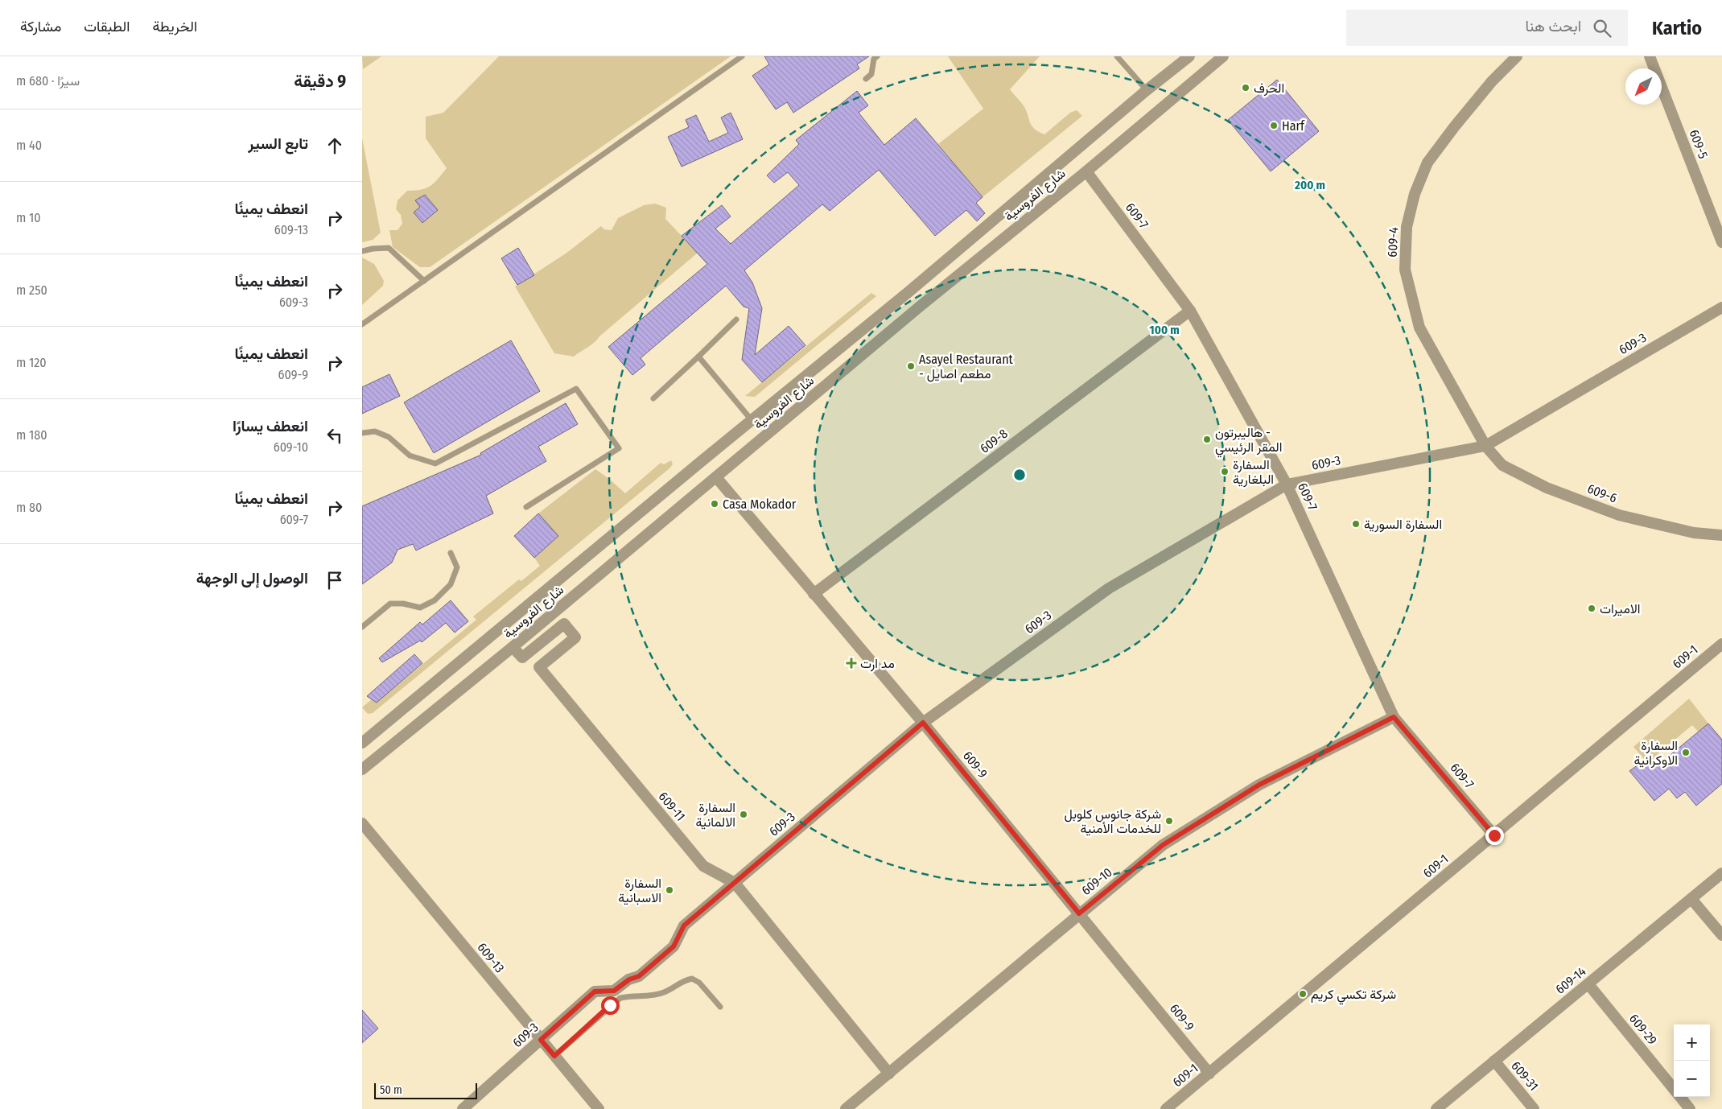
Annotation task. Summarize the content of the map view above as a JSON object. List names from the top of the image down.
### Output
{
  "streets": {
    "street": [
      "609-5",
      "شارع الفروسية",
      "609-7",
      "609-4",
      "609-3",
      "609-8",
      "609-6",
      "609-1",
      "609-9",
      "609-11",
      "609-10",
      "609-13",
      "609-14",
      "609-29",
      "609-31"
    ]
  },
  "crossings": [
    ["شارع الفروسية", "609-7"],
    ["شارع الفروسية", "609-9"],
    ["شارع الفروسية", "609-11"],
    ["609-7", "609-3"],
    ["609-7", "609-8"],
    ["609-7", "609-1"],
    ["609-7", "609-10"],
    ["609-4", "609-3"],
    ["609-4", "609-6"],
    ["609-3", "609-6"],
    ["609-3", "609-9"],
    ["609-3", "609-11"],
    ["609-3", "609-13"],
    ["609-8", "609-9"],
    ["609-1", "609-9"],
    ["609-9", "609-10"],
    ["609-11", "609-10"],
    ["609-14", "609-29"],
    ["609-14", "609-31"]
  ],
  "places": {
    "other": [
      "الحرف",
      "Harf",
      "Asayel Restaurant - مطعم اصايل",
      "هاليبرتون - المقر الرئيسي",
      "السفارة البلغارية",
      "Casa Mokador",
      "السفارة السورية",
      "الاميرات",
      "السفارة الاوكرانية",
      "السفارة الالمانية",
      "شركة جانوس كلوبل للخدمات الأمنية",
      "السفارة الاسبانية",
      "شركة تكسي كريم"
    ],
    "health": ["مد ارت"]
  },
  "scale_bar": "50 m",
  "north": "bottom left",
  "page": {
    "header": "Kartio",
    "search": "ابحث هنا",
    "nav": ["الخريطة", "الطبقات", "مشاركة"],
    "heading": ["9 دقيقة", "سيرًا · 680 m"],
    "list": [
      ["تابع السير", "40 m"],
      ["انعطف يمينًا", "609-13", "10 m"],
      ["انعطف يمينًا", "609-3", "250 m"],
      ["انعطف يمينًا", "609-9", "120 m"],
      ["انعطف يسارًا", "609-10", "180 m"],
      ["انعطف يمينًا", "609-7", "80 m"],
      "الوصول إلى الوجهة"
    ],
    "map_buttons": ["+", "−"],
    "scale": "50 m"
  },
  "rings": ["200 m", "100 m"]
}
